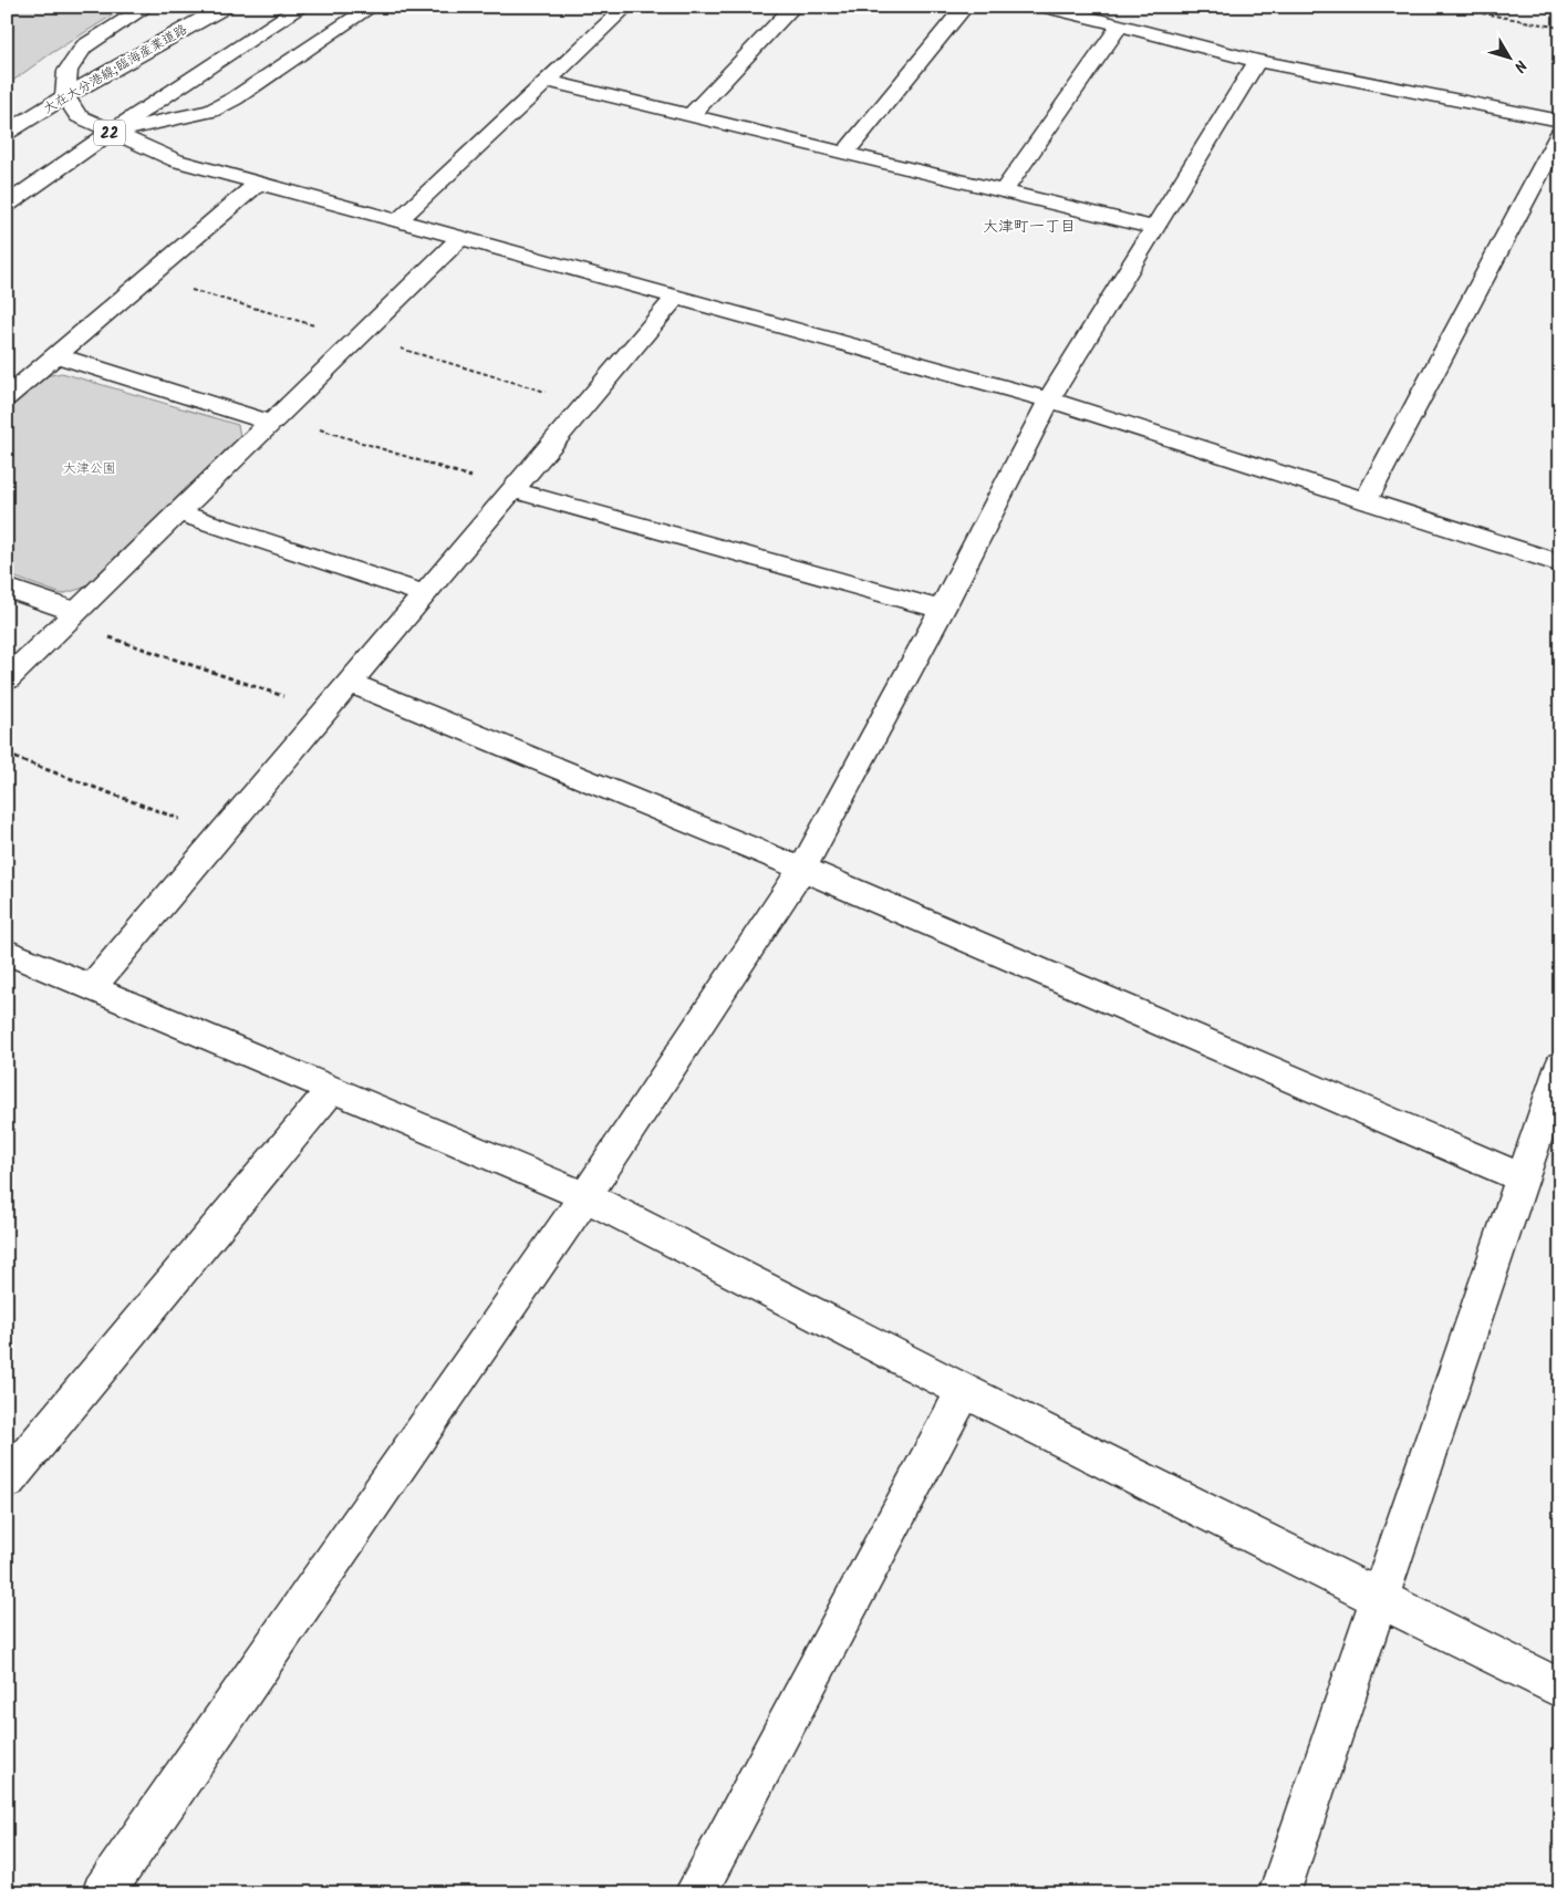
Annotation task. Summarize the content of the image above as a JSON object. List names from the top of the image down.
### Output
{
  "streets": {
    "street": ["大在大分港線;臨海産業道路", "22"]
  },
  "districts": ["大津町一丁目"],
  "parks": ["大津公園"],
  "north": "bottom right"
}
